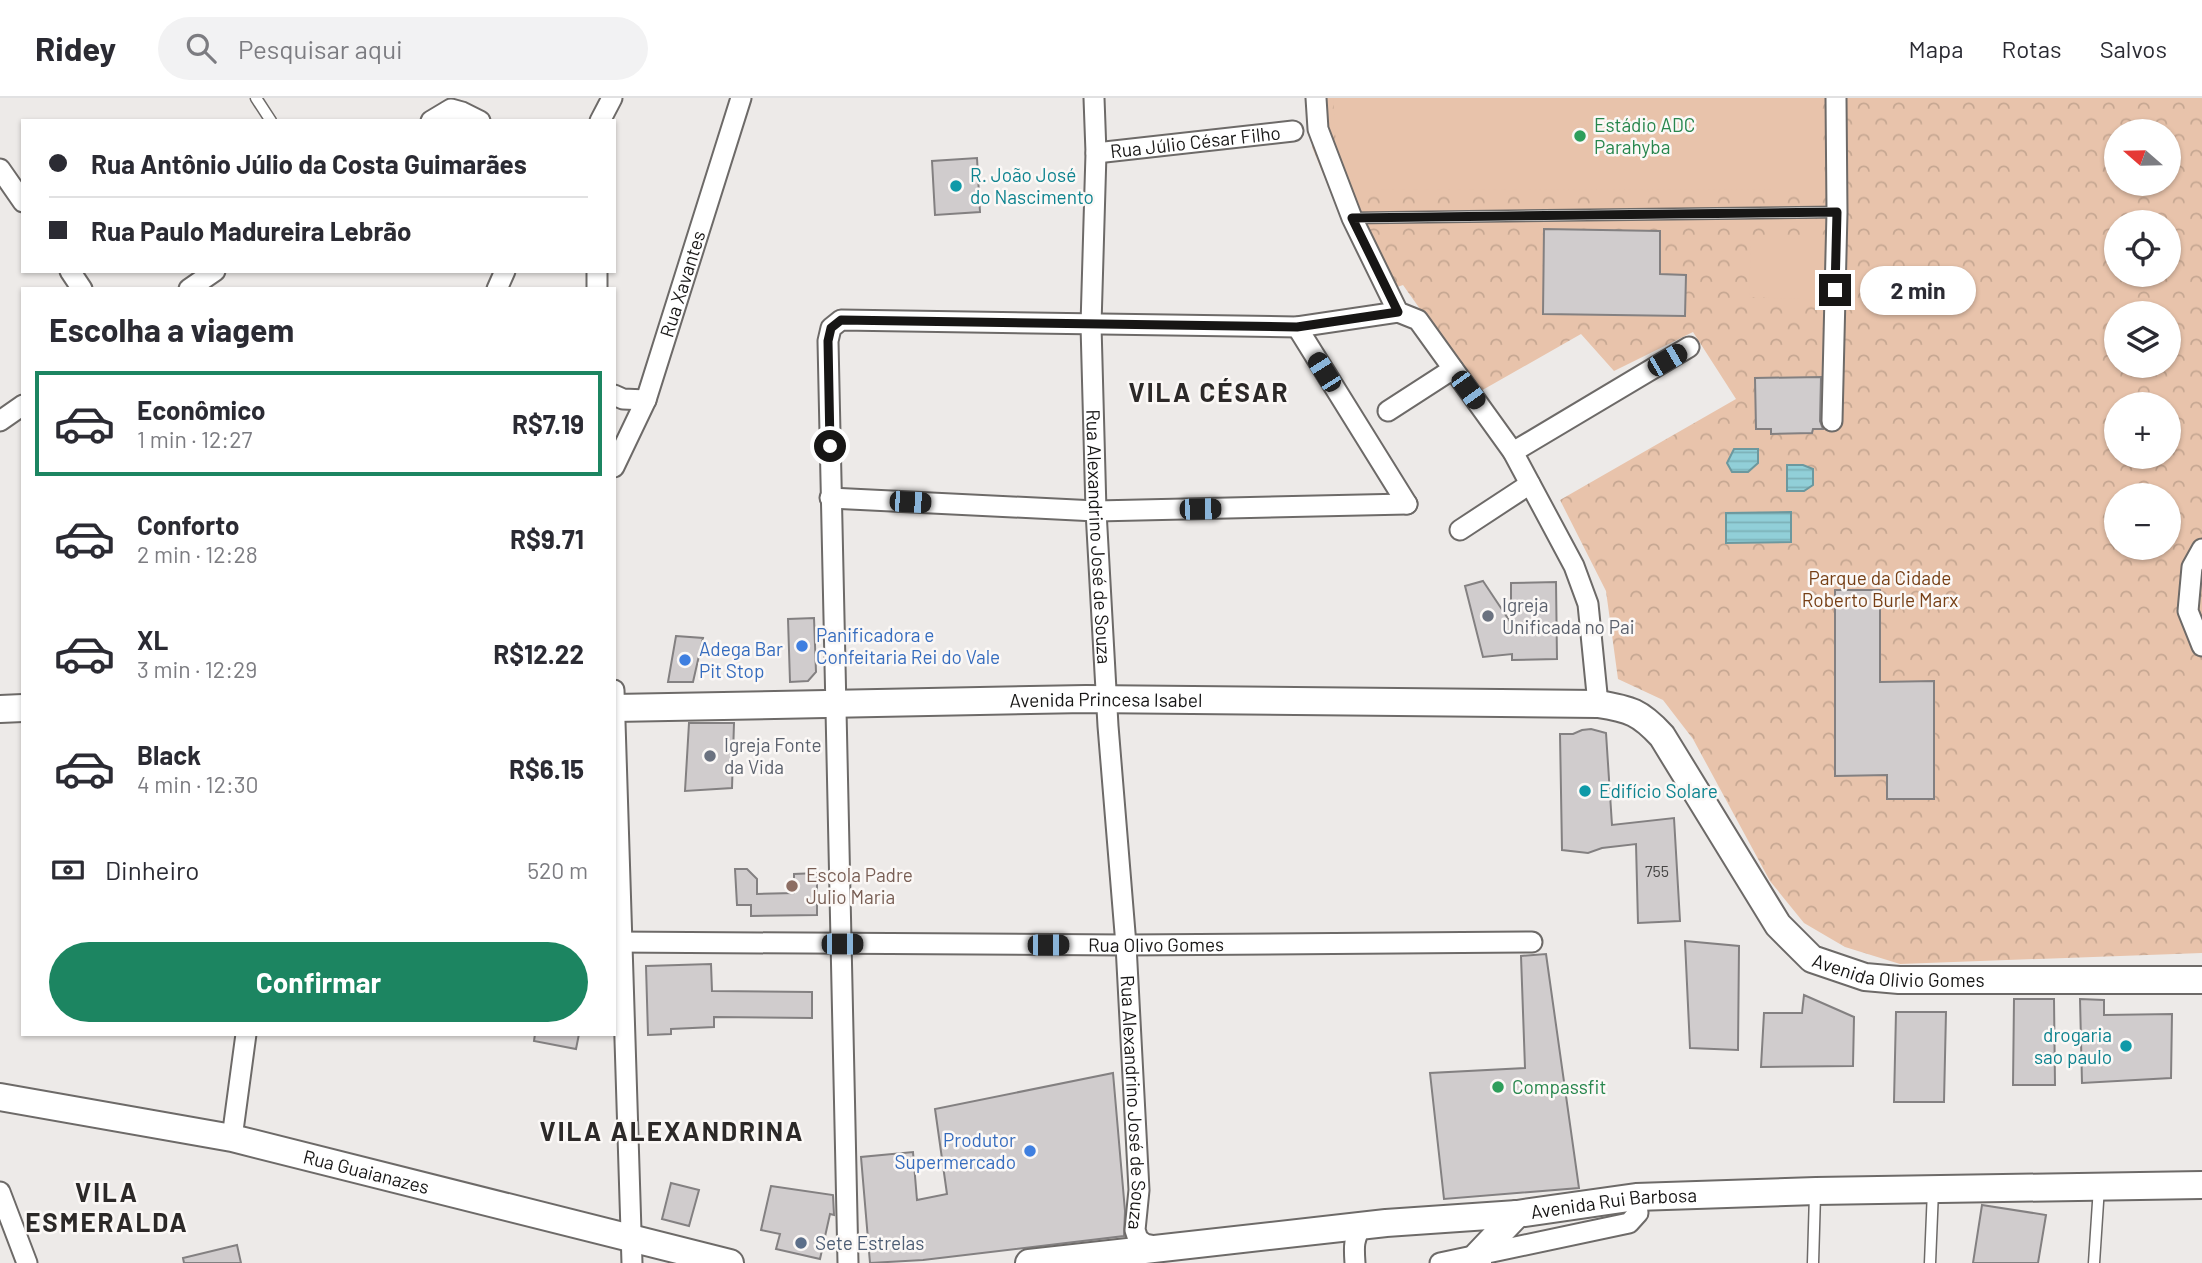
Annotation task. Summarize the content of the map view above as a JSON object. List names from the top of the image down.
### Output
{
  "streets": {
    "main road": [
      "Avenida Princesa Isabel",
      "Avenida Olivio Gomes",
      "Rua Guaianazes",
      "Avenida Rui Barbosa"
    ],
    "street": [
      "Rua Júlio César Filho",
      "Rua Xavantes",
      "Rua Alexandrino José de Souza",
      "Rua Olivo Gomes"
    ]
  },
  "crossings": [
    ["Rua Júlio César Filho", "Rua Alexandrino José de Souza"],
    ["Rua Alexandrino José de Souza", "Avenida Princesa Isabel"],
    ["Rua Alexandrino José de Souza", "Rua Olivo Gomes"],
    ["Rua Alexandrino José de Souza", "Avenida Rui Barbosa"],
    ["Avenida Princesa Isabel", "Avenida Olivio Gomes"]
  ],
  "districts": ["VILA CÉSAR", "VILA ALEXANDRINA", "VILA ESMERALDA"],
  "parks": ["Parque da Cidade Roberto Burle Marx"],
  "places": [
    "Estádio ADC Parahyba",
    "R. João José do Nascimento",
    "Igreja Unificada no Pai",
    "Panificadora e Confeitaria Rei do Vale",
    "Adega Bar Pit Stop",
    "Igreja Fonte da Vida",
    "Edifício Solare",
    "Escola Padre Julio Maria",
    "drogaria sao paulo",
    "Compassfit",
    "Produtor Supermercado",
    "Sete Estrelas"
  ],
  "house_numbers": ["755"],
  "north": "left",
  "page": {
    "header": "Ridey",
    "search": "Pesquisar aqui",
    "nav": ["Mapa", "Rotas", "Salvos"],
    "map_buttons": ["+", "−"],
    "banner": ["Rua Antônio Júlio da Costa Guimarães", "Rua Paulo Madureira Lebrão"],
    "bubble": "2 min",
    "heading": "Escolha a viagem",
    "list": [
      {
        "name": "Econômico",
        "note": "1 min · 12:27",
        "value": "R$7.19"
      },
      {
        "name": "Conforto",
        "note": "2 min · 12:28",
        "value": "R$9.71"
      },
      {
        "name": "XL",
        "note": "3 min · 12:29",
        "value": "R$12.22"
      },
      {
        "name": "Black",
        "note": "4 min · 12:30",
        "value": "R$6.15"
      }
    ],
    "pay": ["Dinheiro", "520 m"],
    "buttons": "Confirmar"
  }
}
